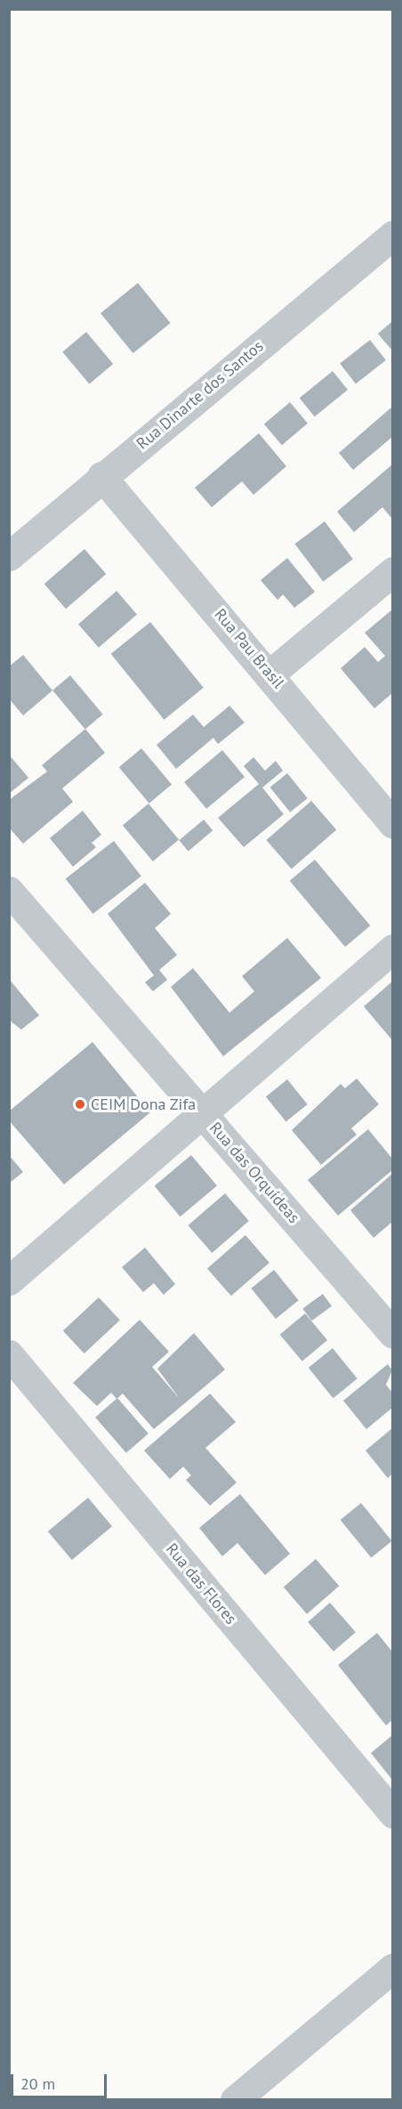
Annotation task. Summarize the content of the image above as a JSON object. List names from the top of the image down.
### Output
{
  "streets": {
    "street": [
      "Rua Dinarte dos Santos",
      "Rua Pau Brasil",
      "Rua das Orquídeas",
      "Rua das Flores"
    ]
  },
  "crossings": [
    ["Rua Dinarte dos Santos", "Rua Pau Brasil"]
  ],
  "places": ["CEIM Dona Zifa"],
  "scale_bar": "20 m"
}
